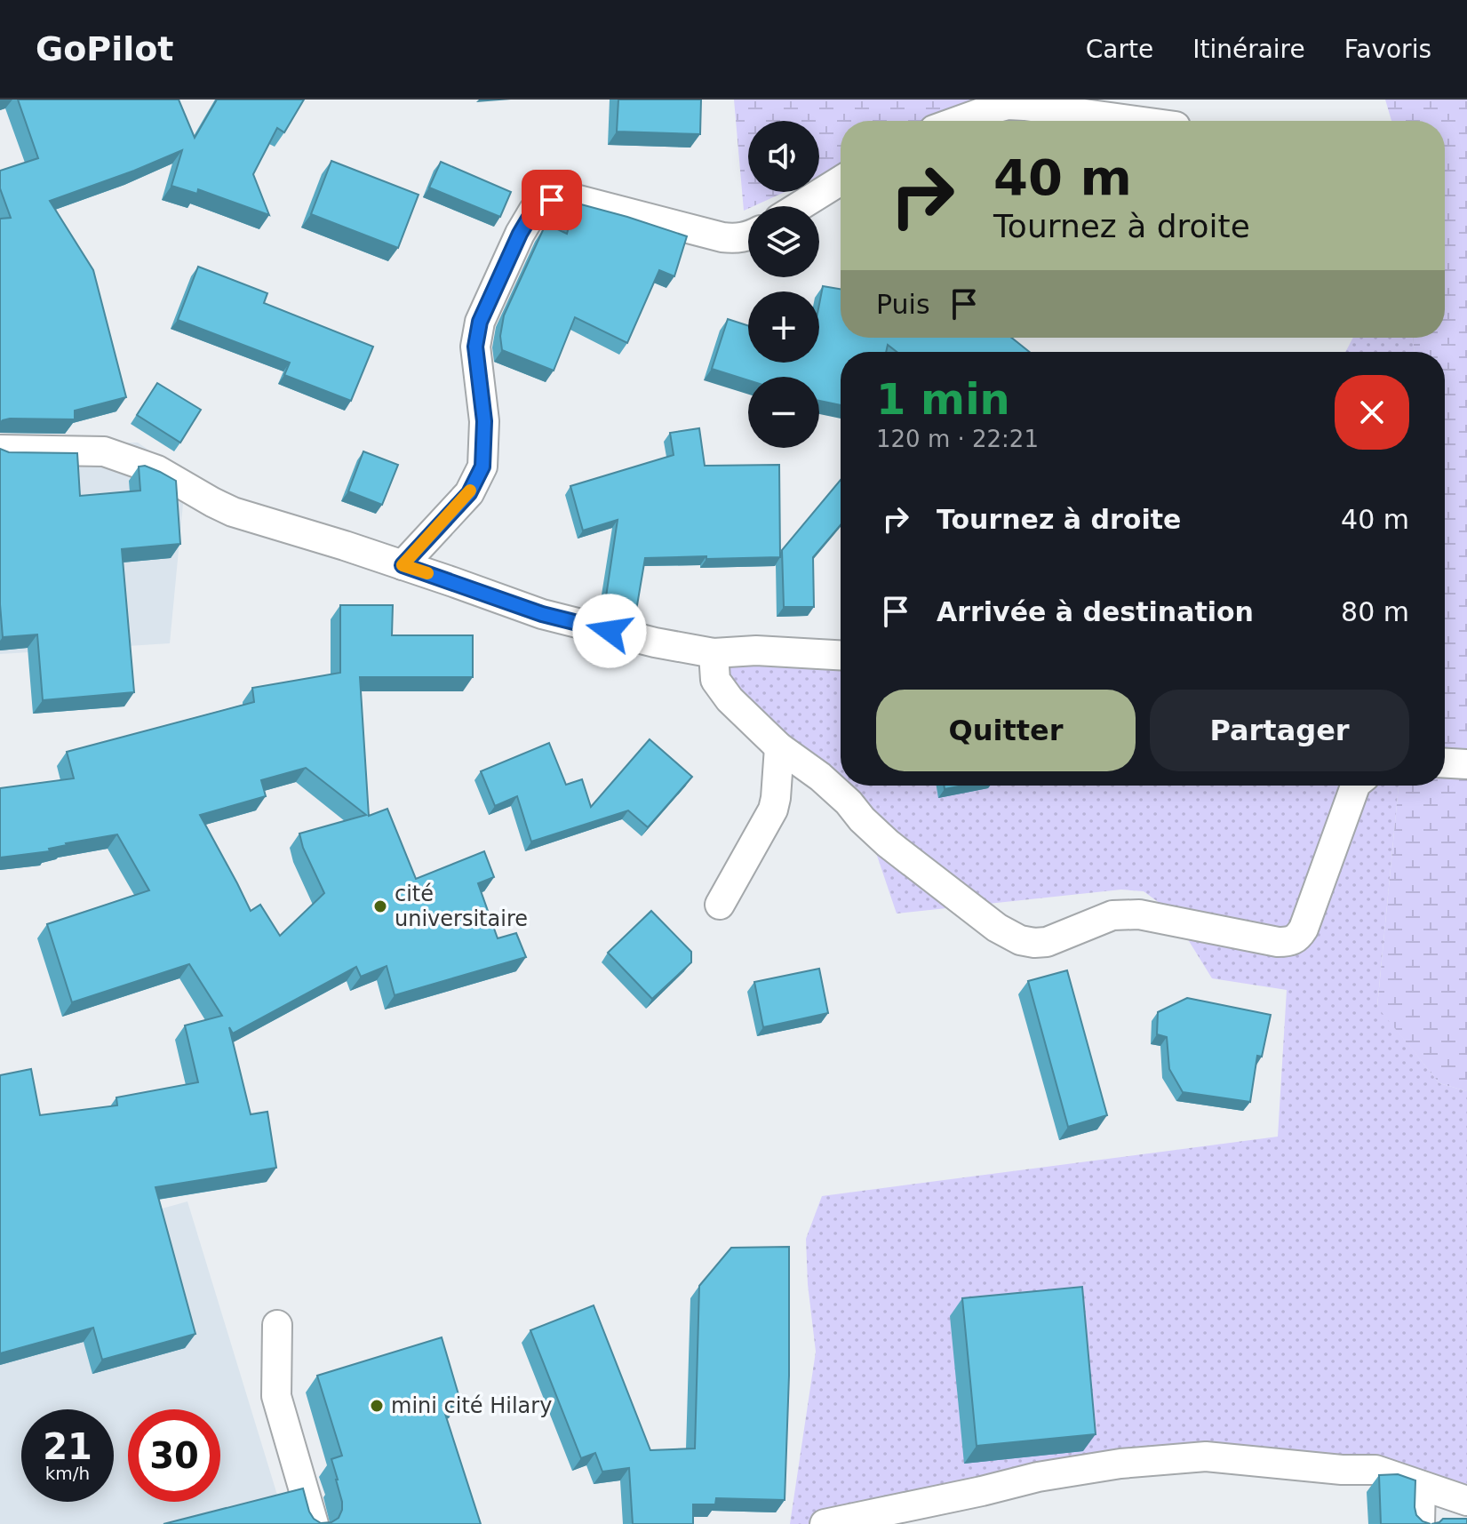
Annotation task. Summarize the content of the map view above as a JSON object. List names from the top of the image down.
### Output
{
  "places": ["cité universitaire", "mini cité Hilary"],
  "page": {
    "header": "GoPilot",
    "nav": ["Carte", "Itinéraire", "Favoris"],
    "map_buttons": ["+", "−"],
    "turn": ["40 m", "Tournez à droite"],
    "then": "Puis",
    "heading": ["1 min", "120 m · 22:21"],
    "list": [
      {
        "name": "Tournez à droite",
        "value": "40 m"
      },
      {
        "name": "Arrivée à destination",
        "value": "80 m"
      }
    ],
    "buttons": ["Quitter", "Partager"],
    "speed": "21 km/h",
    "limit": "30"
  }
}
